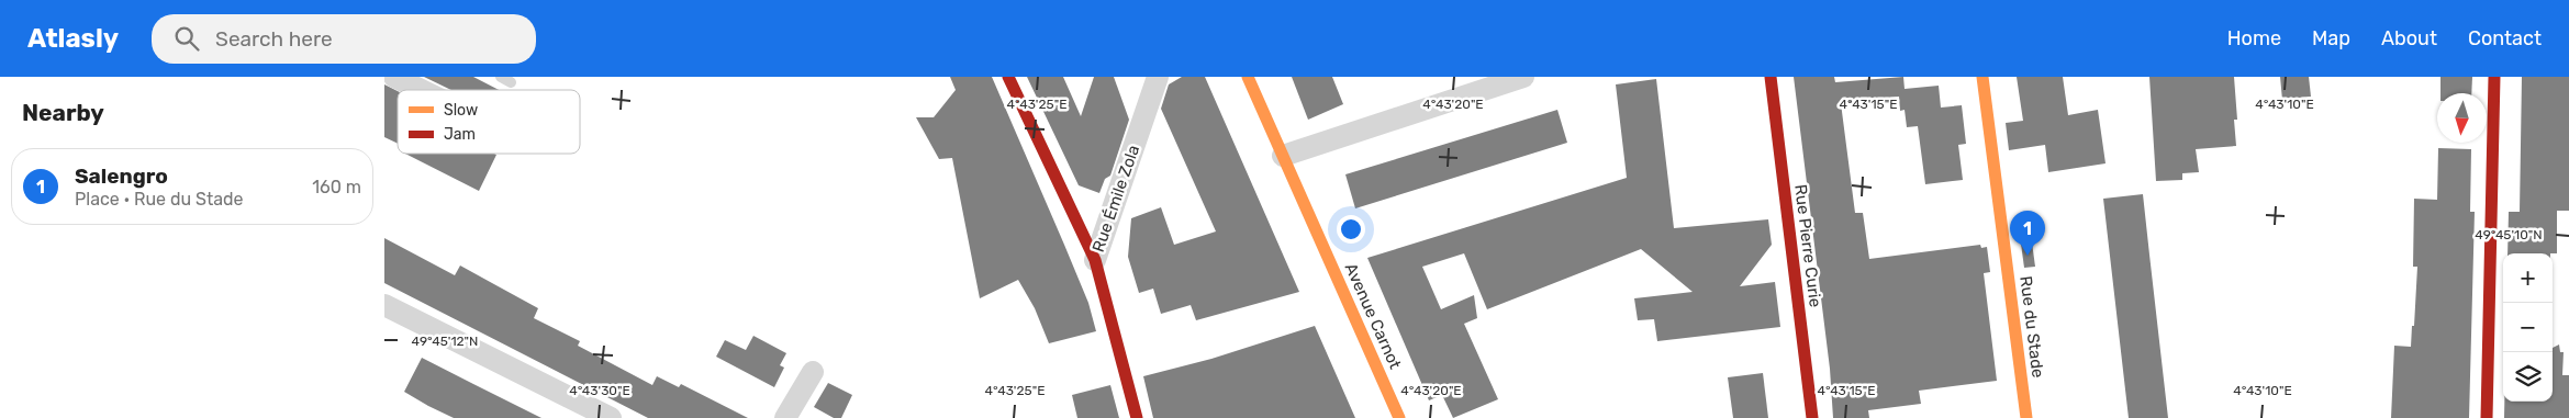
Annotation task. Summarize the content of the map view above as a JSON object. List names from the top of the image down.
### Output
{
  "streets": {
    "street": [
      "Rue Émile Zola",
      "Rue Pierre Curie",
      "Avenue Carnot",
      "Rue du Stade"
    ]
  },
  "legend": ["Slow", "Jam"],
  "north": "bottom",
  "page": {
    "header": "Atlasly",
    "search": "Search here",
    "nav": [
      "Home",
      "Map",
      "About",
      "Contact"
    ],
    "heading": "Nearby",
    "list": [
      {
        "mark": "1",
        "name": "Salengro",
        "note": "Place · Rue du Stade",
        "value": "160 m"
      }
    ],
    "pins": "1",
    "map_buttons": ["+", "−"]
  },
  "coordinates": [
    "4°43'25\"E",
    "4°43'20\"E",
    "4°43'15\"E",
    "4°43'10\"E",
    "49°45'10\"N",
    "49°45'12\"N",
    "4°43'30\"E"
  ]
}
